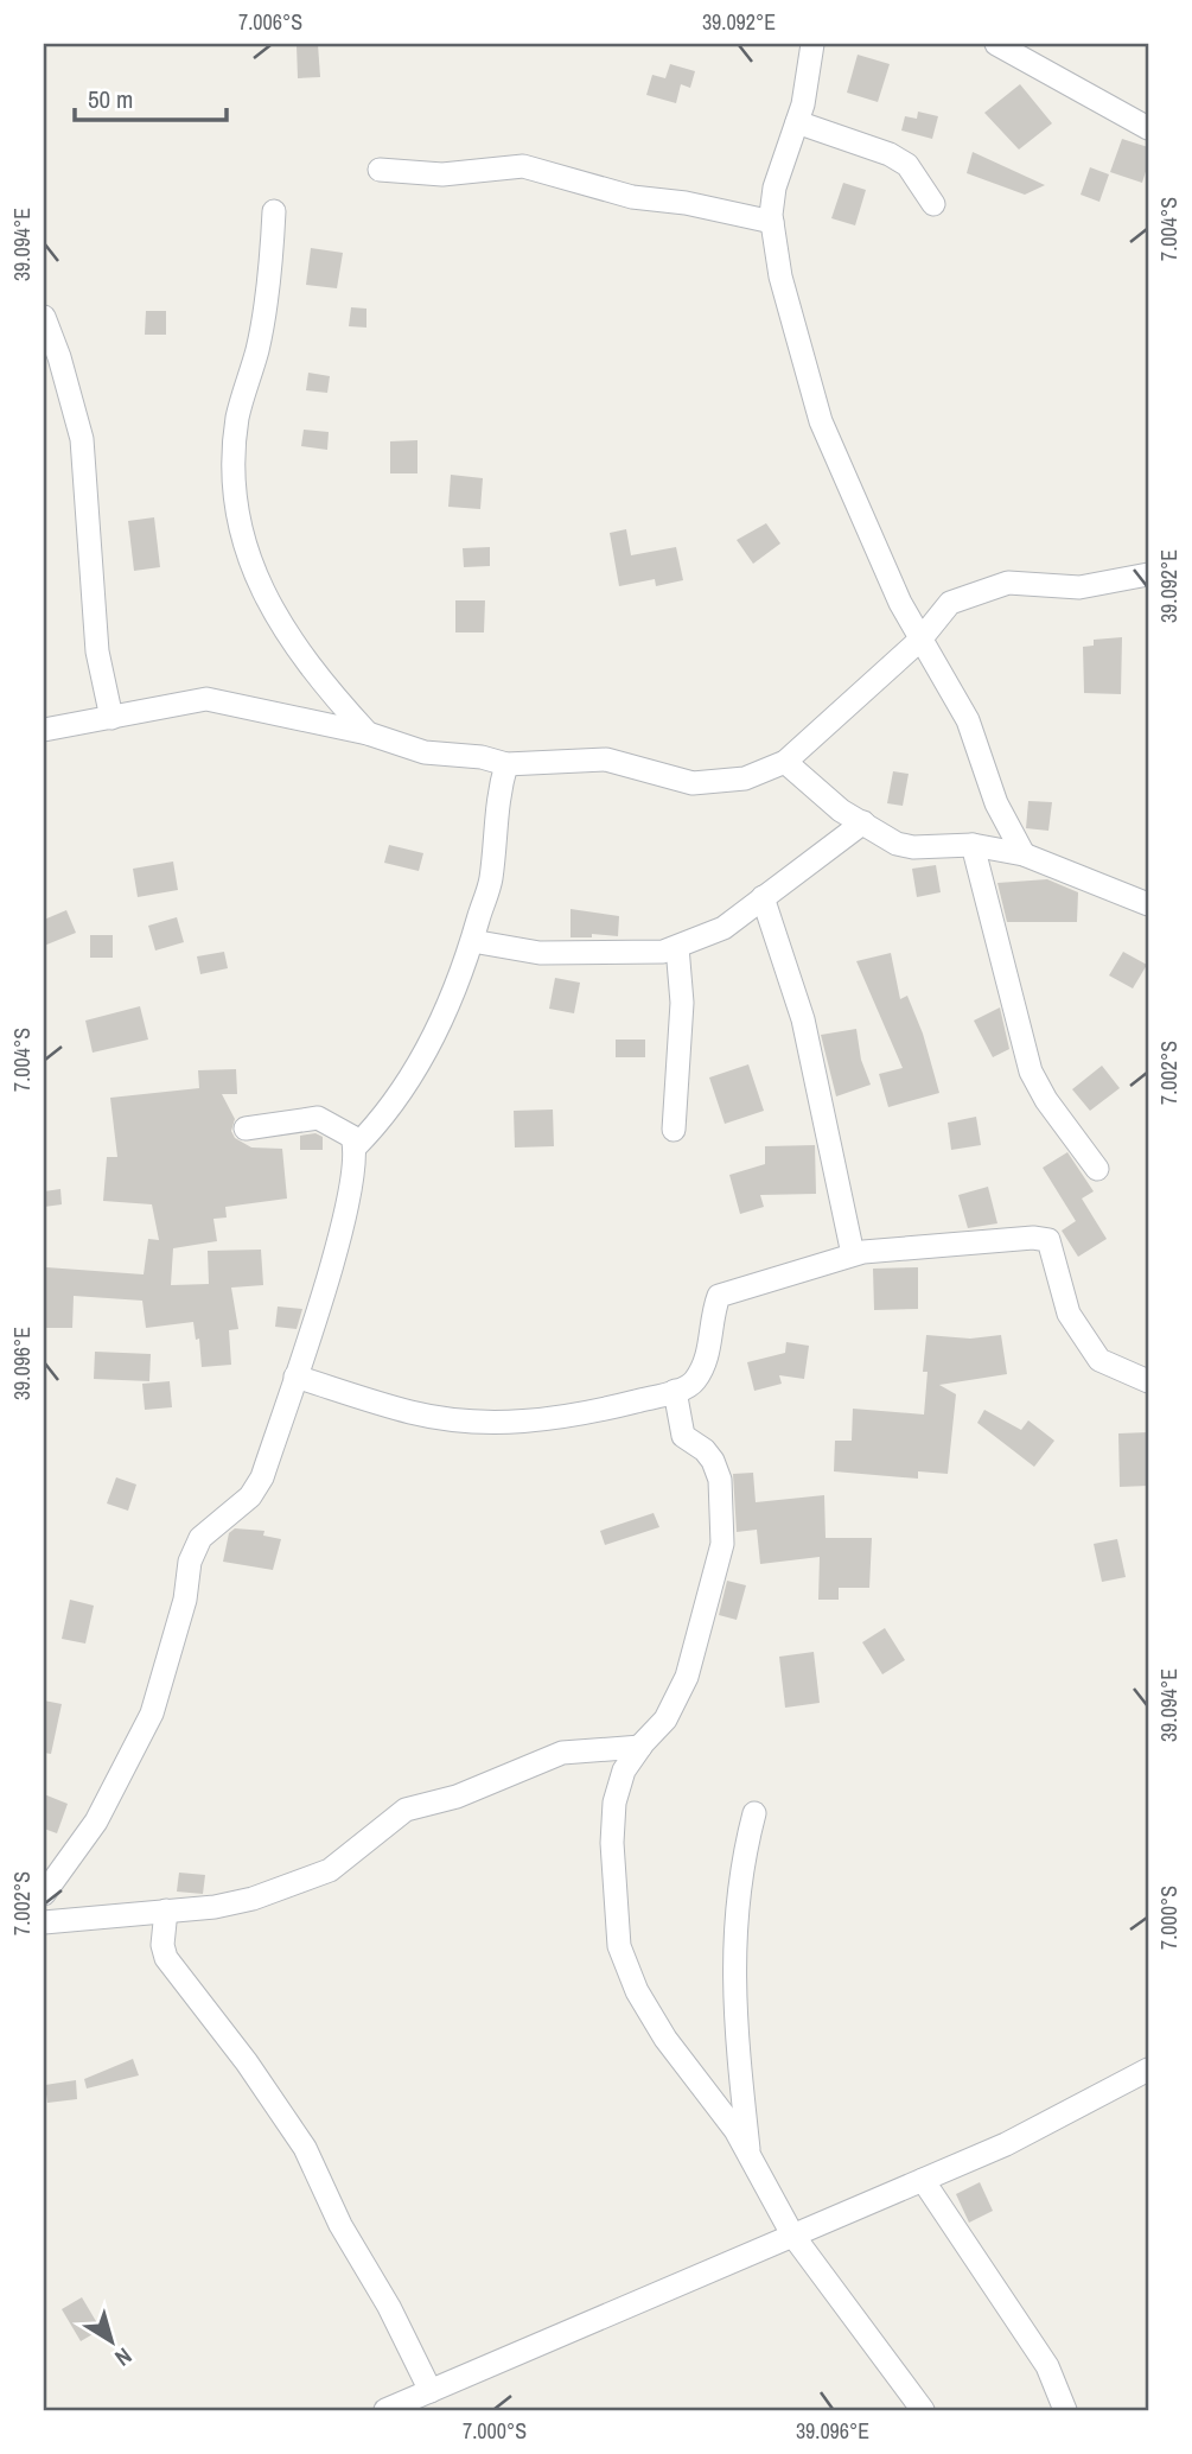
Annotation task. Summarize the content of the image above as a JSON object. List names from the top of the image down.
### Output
{
  "scale_bar": "50 m",
  "north": "bottom right",
  "coordinates": [
    "7.006°S",
    "39.092°E",
    "7.004°S",
    "39.094°E",
    "7.002°S",
    "39.096°E",
    "7.000°S"
  ]
}
